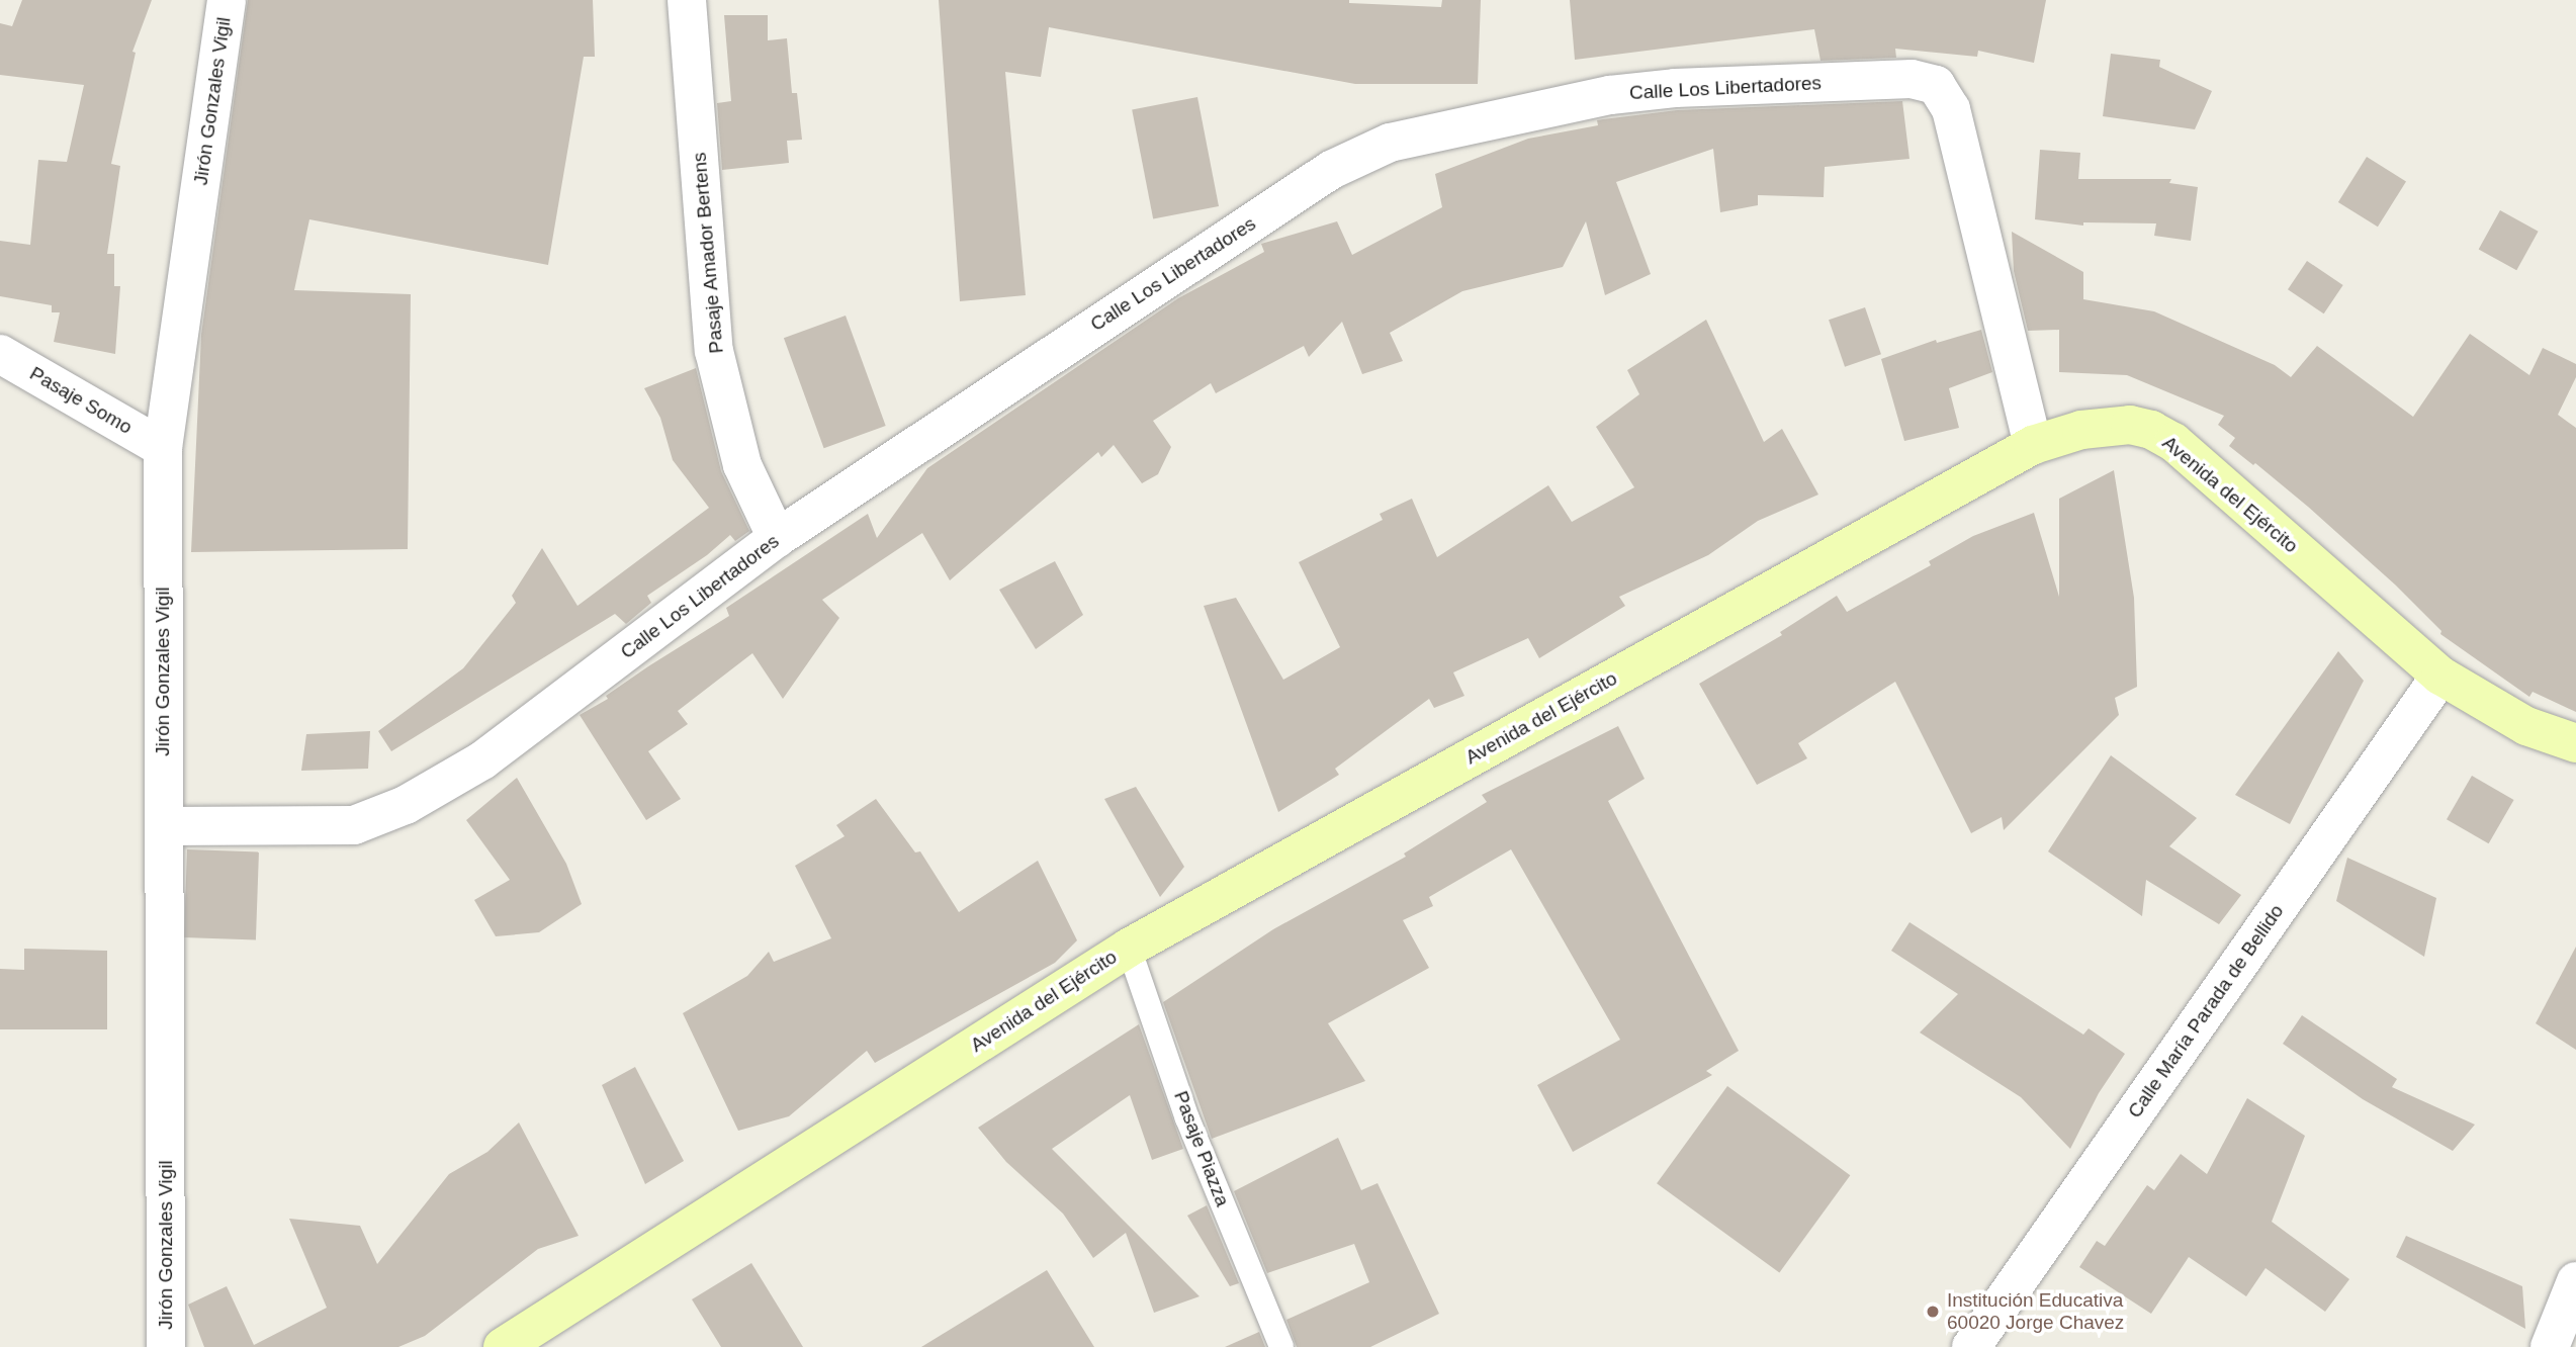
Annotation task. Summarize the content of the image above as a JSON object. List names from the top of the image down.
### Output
{
  "streets": {
    "main road": ["Avenida del Ejército"],
    "street": [
      "Calle Los Libertadores",
      "Jirón Gonzales Vigil",
      "Pasaje Amador Bertens",
      "Pasaje Somo",
      "Calle María Parada de Bellido"
    ],
    "lane": ["Pasaje Piazza"]
  },
  "crossings": [
    ["Calle Los Libertadores", "Jirón Gonzales Vigil"],
    ["Calle Los Libertadores", "Pasaje Amador Bertens"],
    ["Calle Los Libertadores", "Avenida del Ejército"],
    ["Jirón Gonzales Vigil", "Pasaje Somo"],
    ["Avenida del Ejército", "Calle María Parada de Bellido"],
    ["Avenida del Ejército", "Pasaje Piazza"]
  ],
  "places": ["Institución Educativa 60020 Jorge Chavez"]
}
